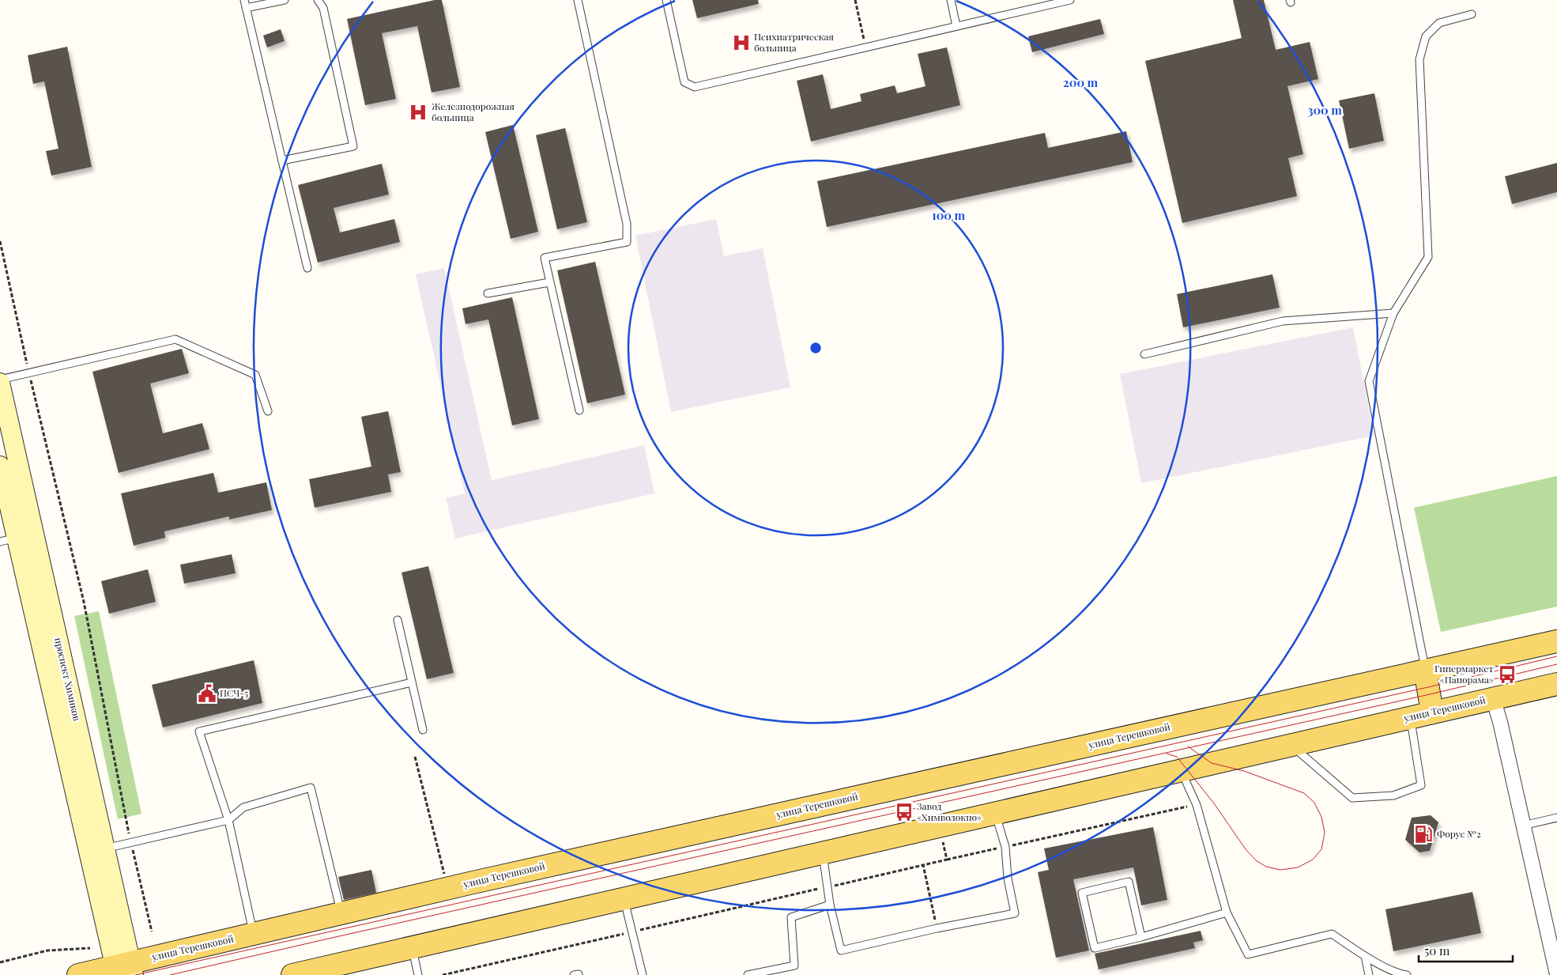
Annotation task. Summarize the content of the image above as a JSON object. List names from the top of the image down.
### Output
{
  "streets": {
    "main road": ["проспект Химиков", "улица Терешковой"]
  },
  "crossings": [
    ["проспект Химиков", "улица Терешковой"]
  ],
  "places": {
    "hospital": ["Психиатрическая больница", "Железнодорожная больница"],
    "bus stop": ["Гипермаркет «Панорама»", "Завод «Химволокно»"],
    "public building": ["ПСЧ-5"],
    "fuel station": ["Форус №2"]
  },
  "scale_bar": "50 m",
  "rings": ["200 m", "300 m", "100 m"]
}
